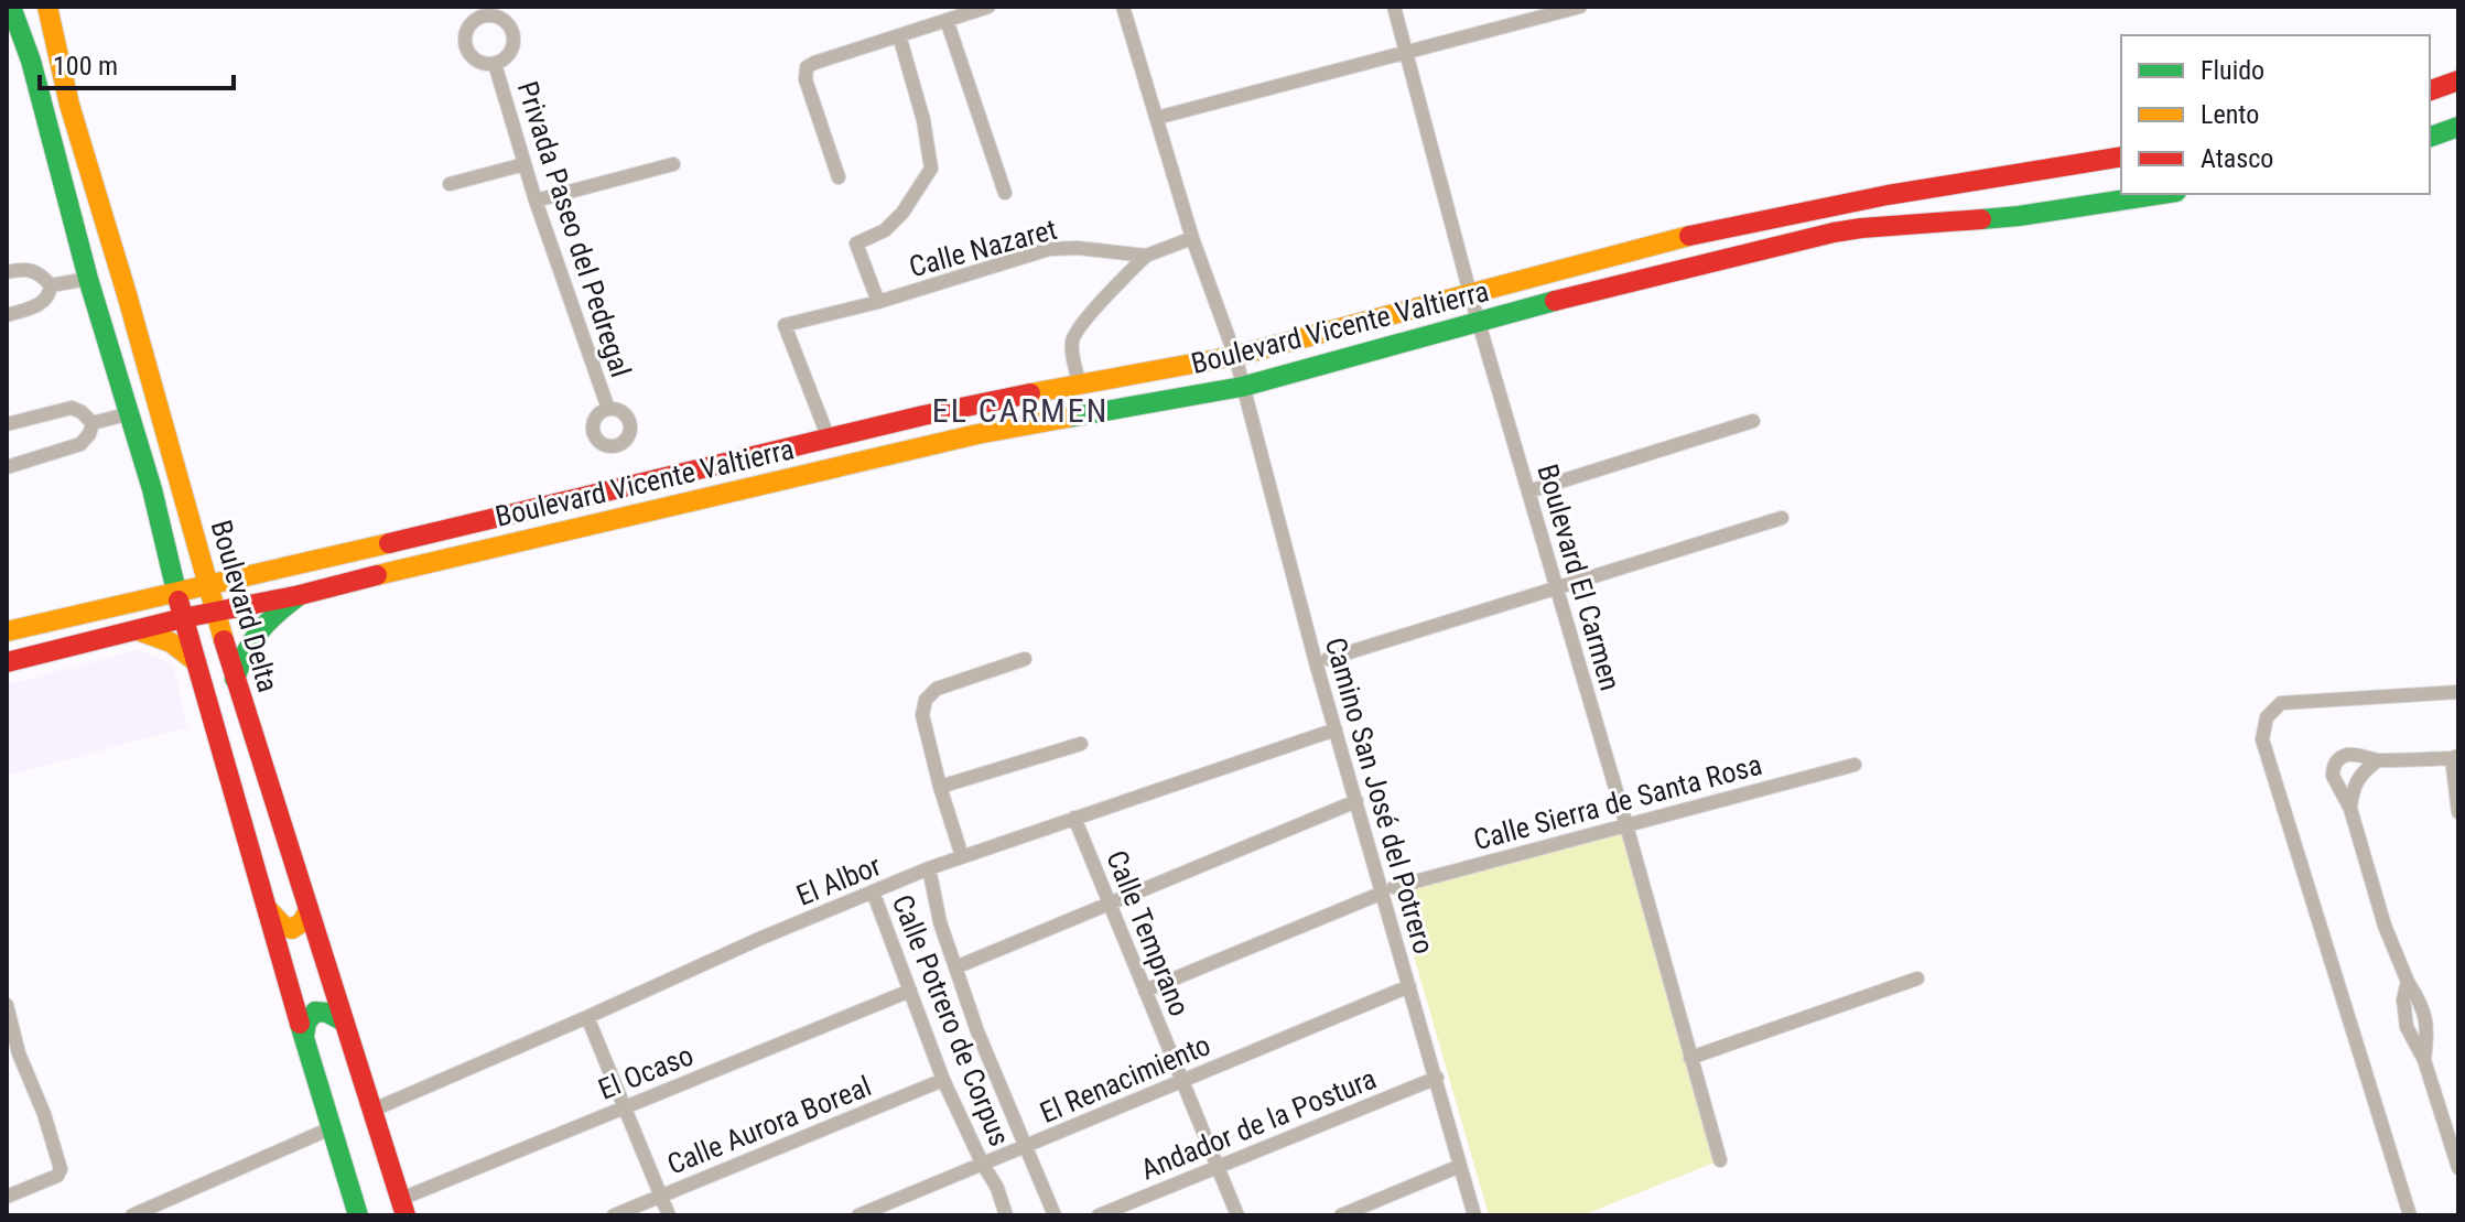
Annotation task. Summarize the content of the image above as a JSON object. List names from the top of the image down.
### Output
{
  "streets": {
    "main road": ["Boulevard Vicente Valtierra", "Boulevard Delta"],
    "street": [
      "Privada Paseo del Pedregal",
      "Calle Nazaret",
      "Boulevard El Carmen",
      "Camino San José del Potrero",
      "Calle Sierra de Santa Rosa",
      "El Albor",
      "Calle Temprano",
      "Calle Potrero de Corpus",
      "El Ocaso",
      "El Renacimiento",
      "Andador de la Postura",
      "Calle Aurora Boreal"
    ]
  },
  "crossings": [
    ["Calle Nazaret", "Boulevard Vicente Valtierra"],
    ["Calle Nazaret", "Camino San José del Potrero"],
    ["Boulevard Vicente Valtierra", "Boulevard El Carmen"],
    ["Boulevard Vicente Valtierra", "Boulevard Delta"],
    ["Boulevard Vicente Valtierra", "Camino San José del Potrero"],
    ["Boulevard El Carmen", "Calle Sierra de Santa Rosa"],
    ["Boulevard Delta", "El Albor"],
    ["Boulevard Delta", "El Ocaso"],
    ["Camino San José del Potrero", "Calle Sierra de Santa Rosa"],
    ["Camino San José del Potrero", "El Albor"],
    ["Camino San José del Potrero", "El Renacimiento"],
    ["Camino San José del Potrero", "Andador de la Postura"],
    ["El Albor", "Calle Temprano"],
    ["El Albor", "Calle Potrero de Corpus"],
    ["Calle Temprano", "El Renacimiento"],
    ["Calle Temprano", "Andador de la Postura"],
    ["Calle Potrero de Corpus", "El Ocaso"],
    ["Calle Potrero de Corpus", "El Renacimiento"],
    ["Calle Potrero de Corpus", "Calle Aurora Boreal"]
  ],
  "districts": ["EL CARMEN"],
  "legend": ["Fluido", "Lento", "Atasco"],
  "scale_bar": "100 m"
}
